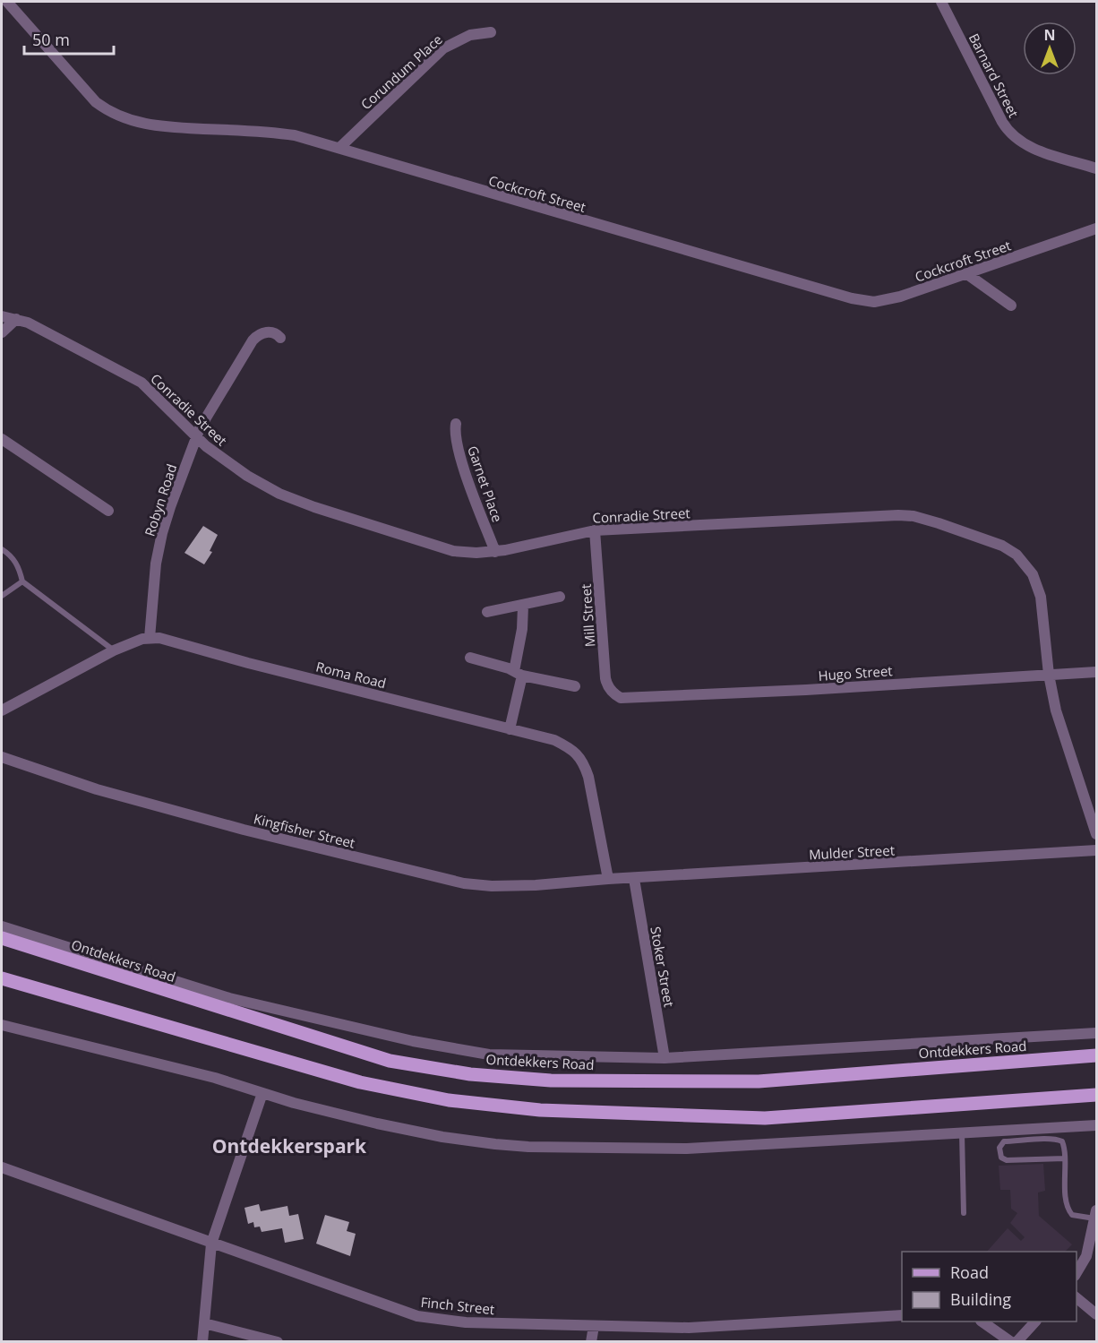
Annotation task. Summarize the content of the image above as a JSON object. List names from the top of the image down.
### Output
{
  "streets": {
    "main road": ["Ontdekkers Road"],
    "street": [
      "Corundum Place",
      "Barnard Street",
      "Cockcroft Street",
      "Conradie Street",
      "Garnet Place",
      "Robyn Road",
      "Mill Street",
      "Hugo Street",
      "Roma Road",
      "Kingfisher Street",
      "Mulder Street",
      "Stoker Street",
      "Finch Street"
    ]
  },
  "crossings": [
    ["Corundum Place", "Cockcroft Street"],
    ["Conradie Street", "Garnet Place"],
    ["Conradie Street", "Robyn Road"],
    ["Conradie Street", "Mill Street"],
    ["Conradie Street", "Hugo Street"],
    ["Robyn Road", "Roma Road"],
    ["Mill Street", "Hugo Street"],
    ["Roma Road", "Kingfisher Street"],
    ["Roma Road", "Mulder Street"],
    ["Kingfisher Street", "Mulder Street"],
    ["Mulder Street", "Stoker Street"],
    ["Ontdekkers Road", "Stoker Street"]
  ],
  "districts": ["Ontdekkerspark"],
  "legend": ["Road", "Building"],
  "scale_bar": "50 m",
  "north": "top"
}
